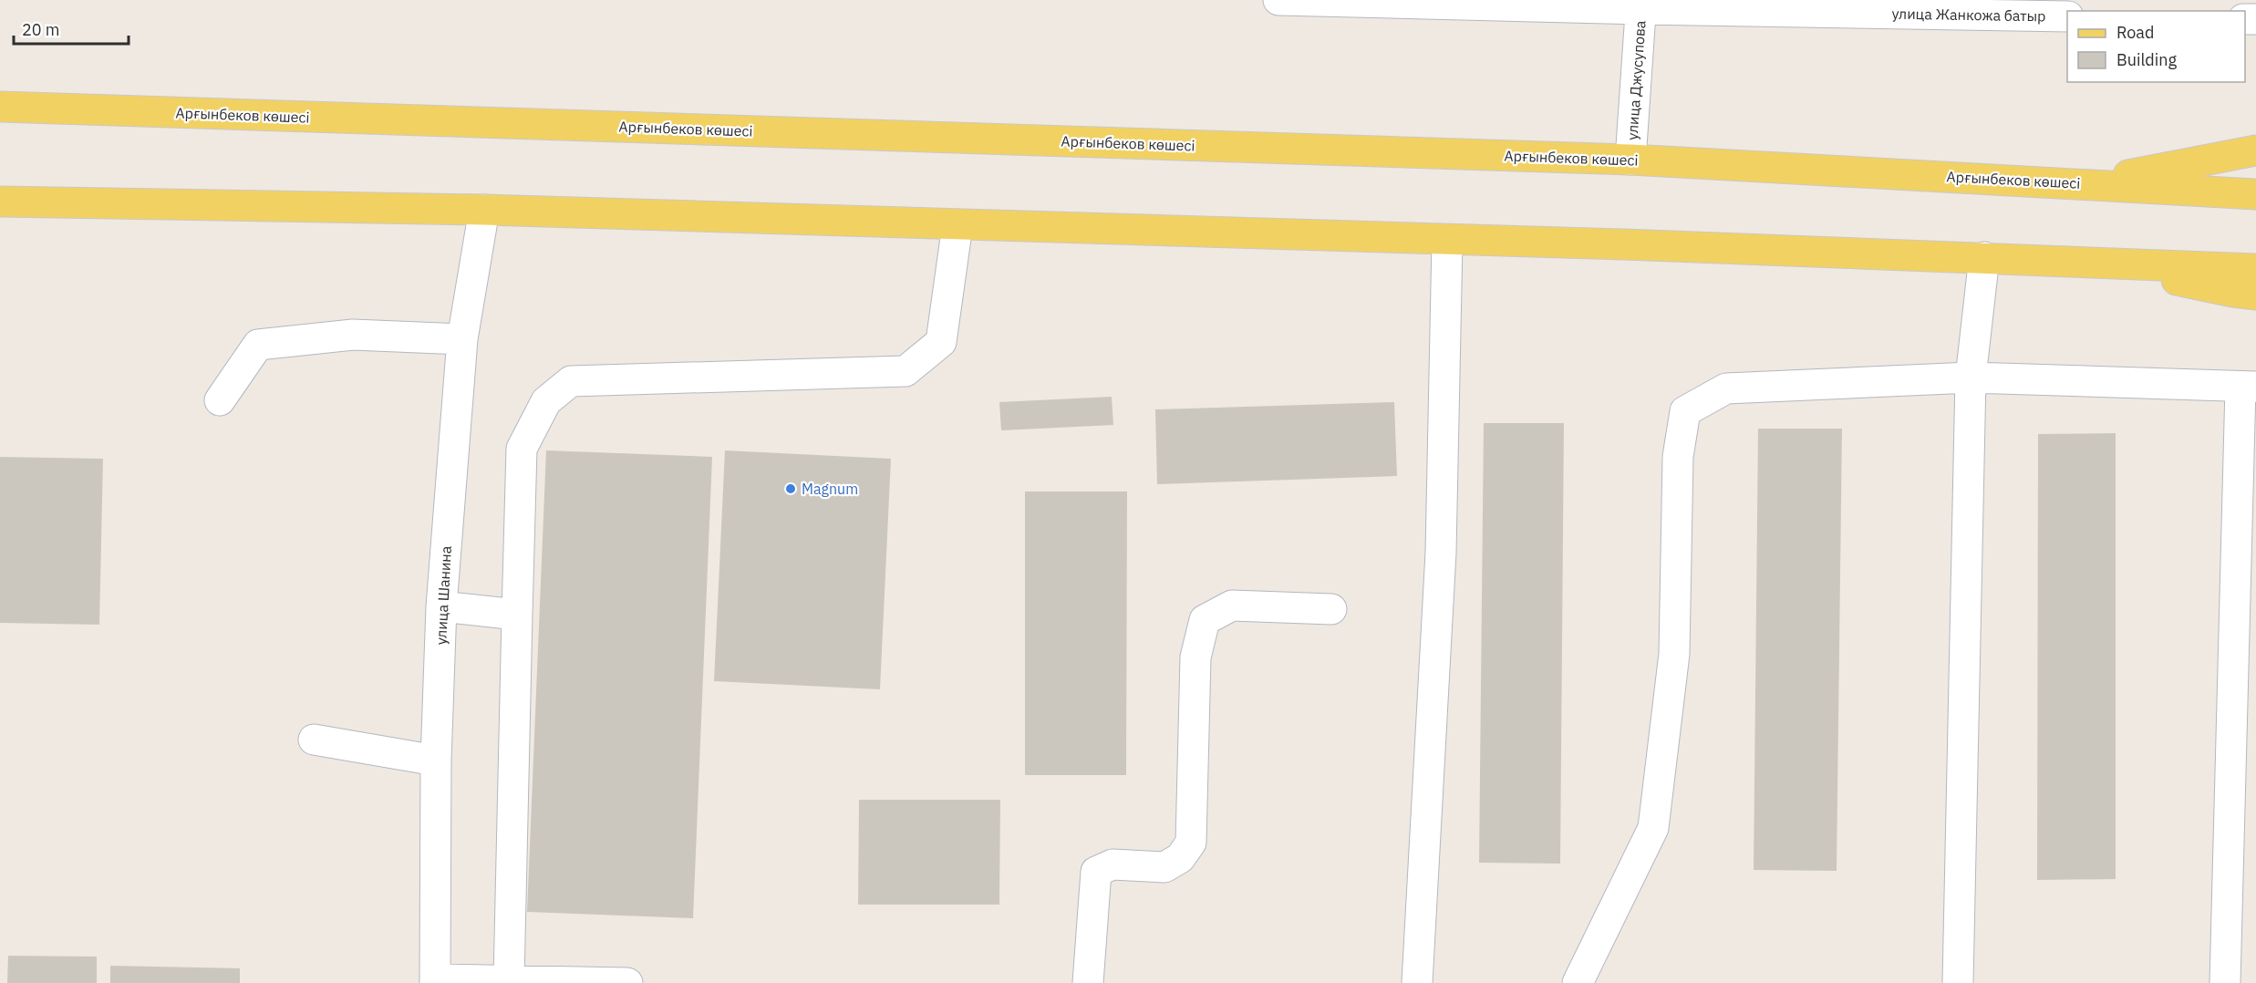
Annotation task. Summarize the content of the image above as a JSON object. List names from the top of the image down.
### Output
{
  "streets": {
    "main road": ["Арғынбеков көшесі"],
    "street": ["улица Жанкожа батыр", "улица Джусупова", "улица Шанина"]
  },
  "crossings": [
    ["улица Жанкожа батыр", "улица Джусупова"],
    ["улица Джусупова", "Арғынбеков көшесі"]
  ],
  "places": ["Magnum"],
  "legend": ["Road", "Building"],
  "scale_bar": "20 m"
}
